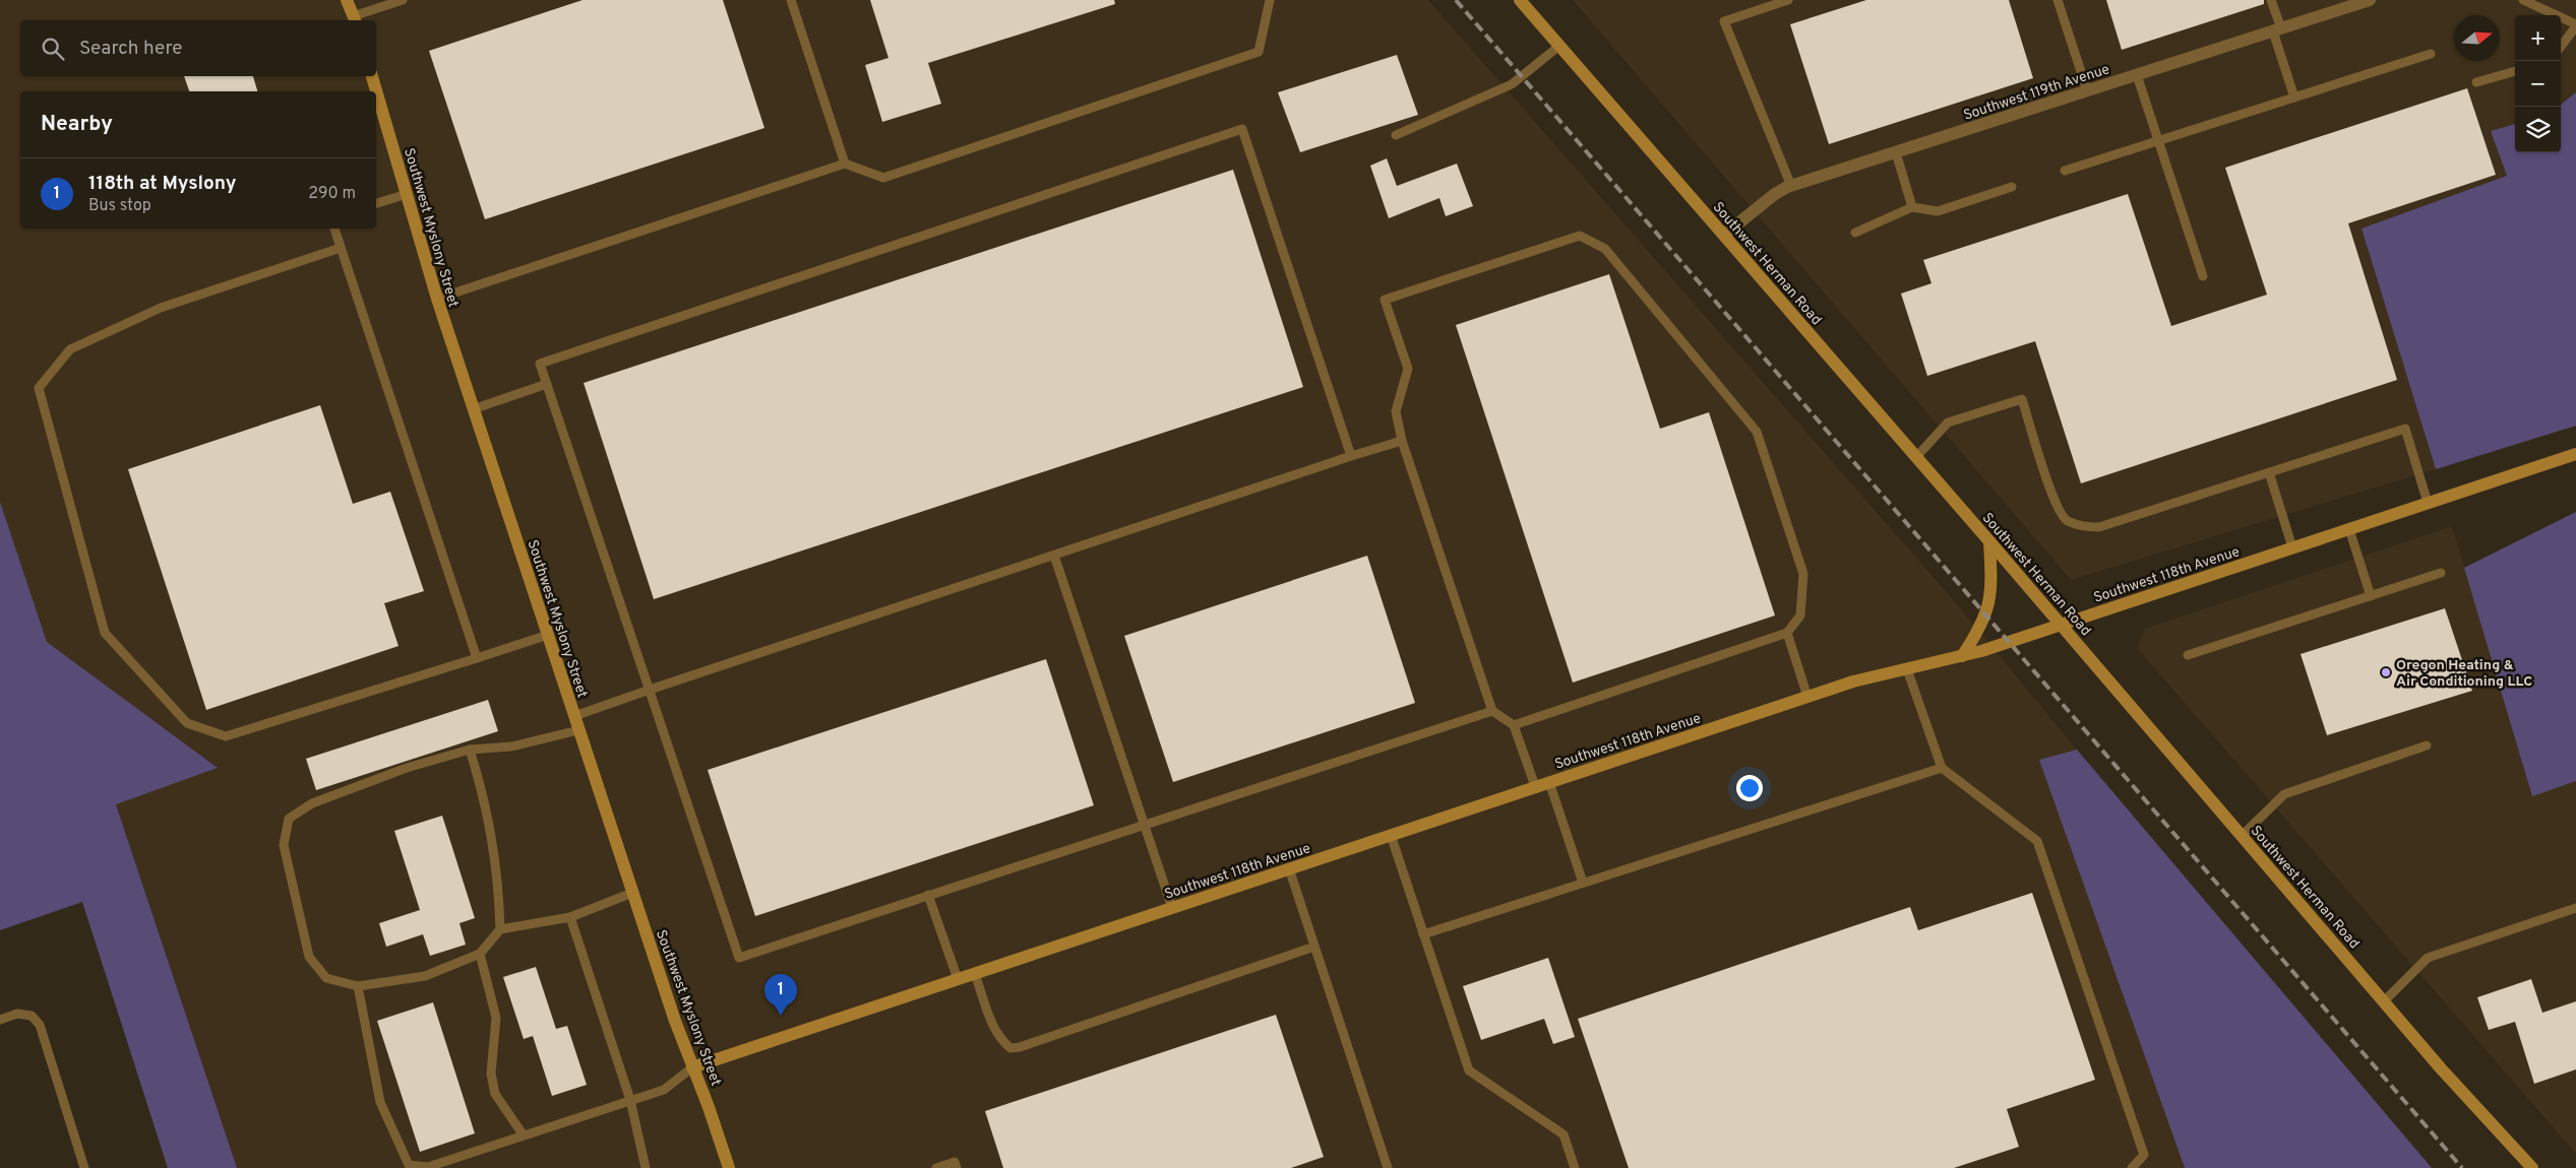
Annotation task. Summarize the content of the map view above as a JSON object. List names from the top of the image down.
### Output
{
  "streets": {
    "street": [
      "Southwest 119th Avenue",
      "Southwest Myslony Street",
      "Southwest Herman Road",
      "Southwest 118th Avenue"
    ]
  },
  "crossings": [
    ["Southwest 119th Avenue", "Southwest Herman Road"],
    ["Southwest Myslony Street", "Southwest 118th Avenue"],
    ["Southwest Herman Road", "Southwest 118th Avenue"]
  ],
  "places": ["Oregon Heating & Air Conditioning LLC"],
  "north": "right",
  "page": {
    "map_buttons": ["+", "−"],
    "search": "Search here",
    "heading": "Nearby",
    "list": [
      {
        "mark": "1",
        "name": "118th at Myslony",
        "note": "Bus stop",
        "value": "290 m"
      }
    ],
    "pins": "1"
  }
}
